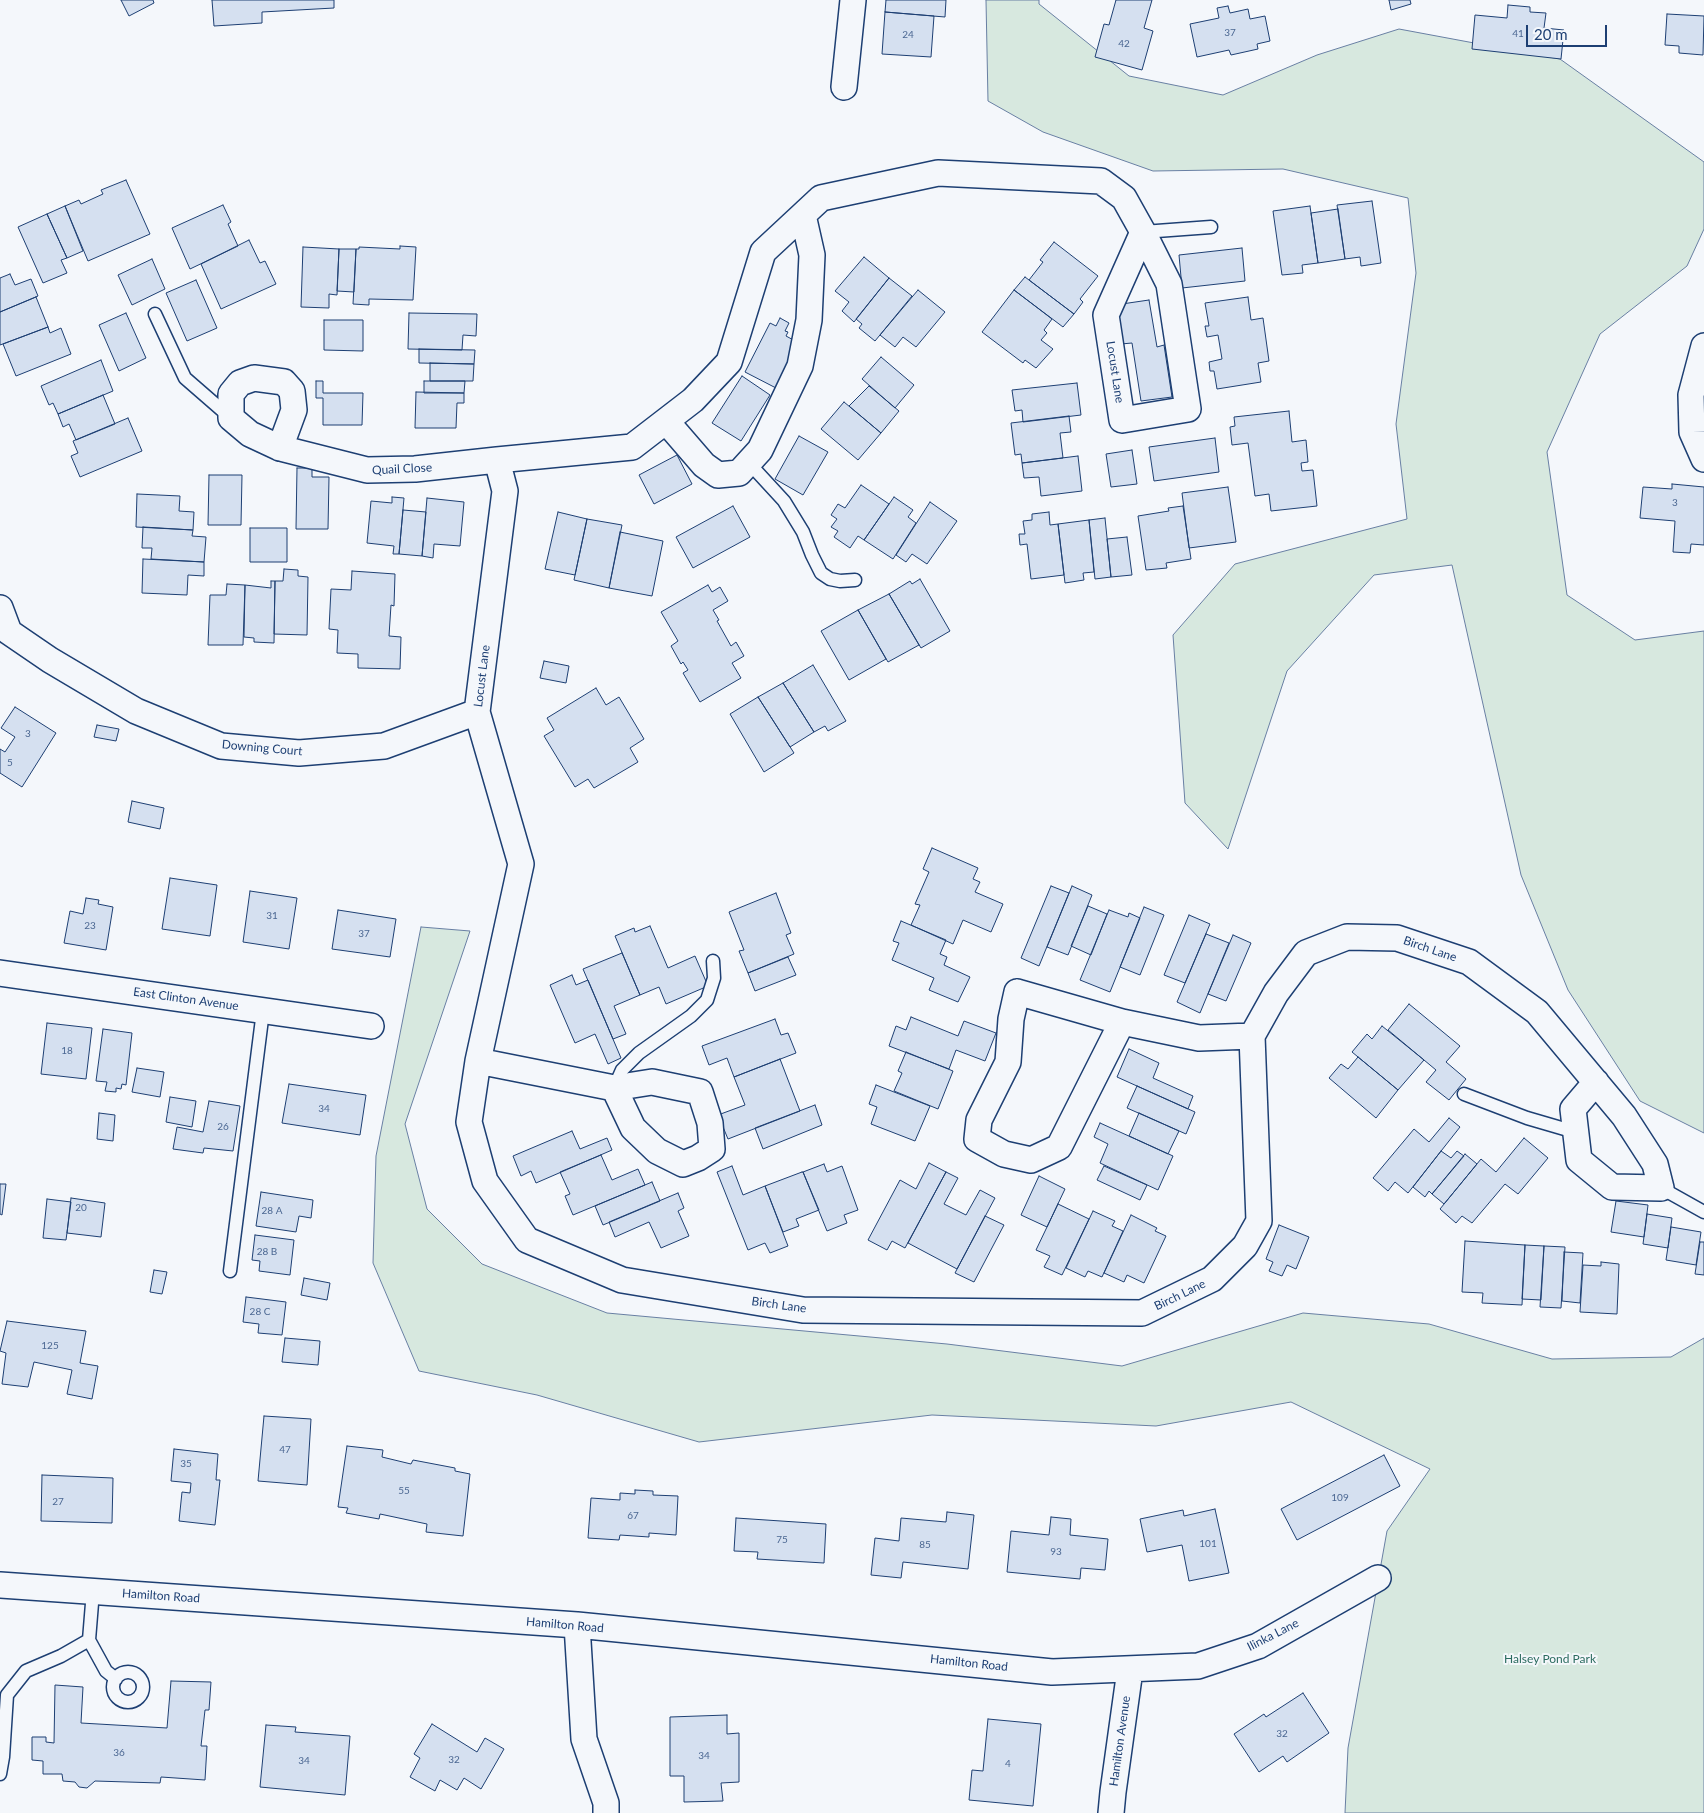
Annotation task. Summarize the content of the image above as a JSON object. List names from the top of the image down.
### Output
{
  "streets": {
    "street": [
      "Locust Lane",
      "Quail Close",
      "Downing Court",
      "Birch Lane",
      "East Clinton Avenue",
      "Hamilton Road",
      "Ilinka Lane",
      "Hamilton Avenue"
    ]
  },
  "crossings": [
    ["Locust Lane", "Quail Close"],
    ["Locust Lane", "Downing Court"],
    ["Locust Lane", "Birch Lane"],
    ["Hamilton Road", "Ilinka Lane"],
    ["Hamilton Road", "Hamilton Avenue"],
    ["Ilinka Lane", "Hamilton Avenue"]
  ],
  "parks": ["Halsey Pond Park"],
  "house_numbers": [
    "37",
    "41",
    "24",
    "42",
    "3",
    "3",
    "5",
    "31",
    "23",
    "37",
    "18",
    "34",
    "26",
    "20",
    "28 A",
    "28 B",
    "28 C",
    "125",
    "47",
    "35",
    "55",
    "109",
    "27",
    "67",
    "75",
    "101",
    "85",
    "93",
    "32",
    "36",
    "34",
    "32",
    "34",
    "4"
  ],
  "scale_bar": "20 m"
}
